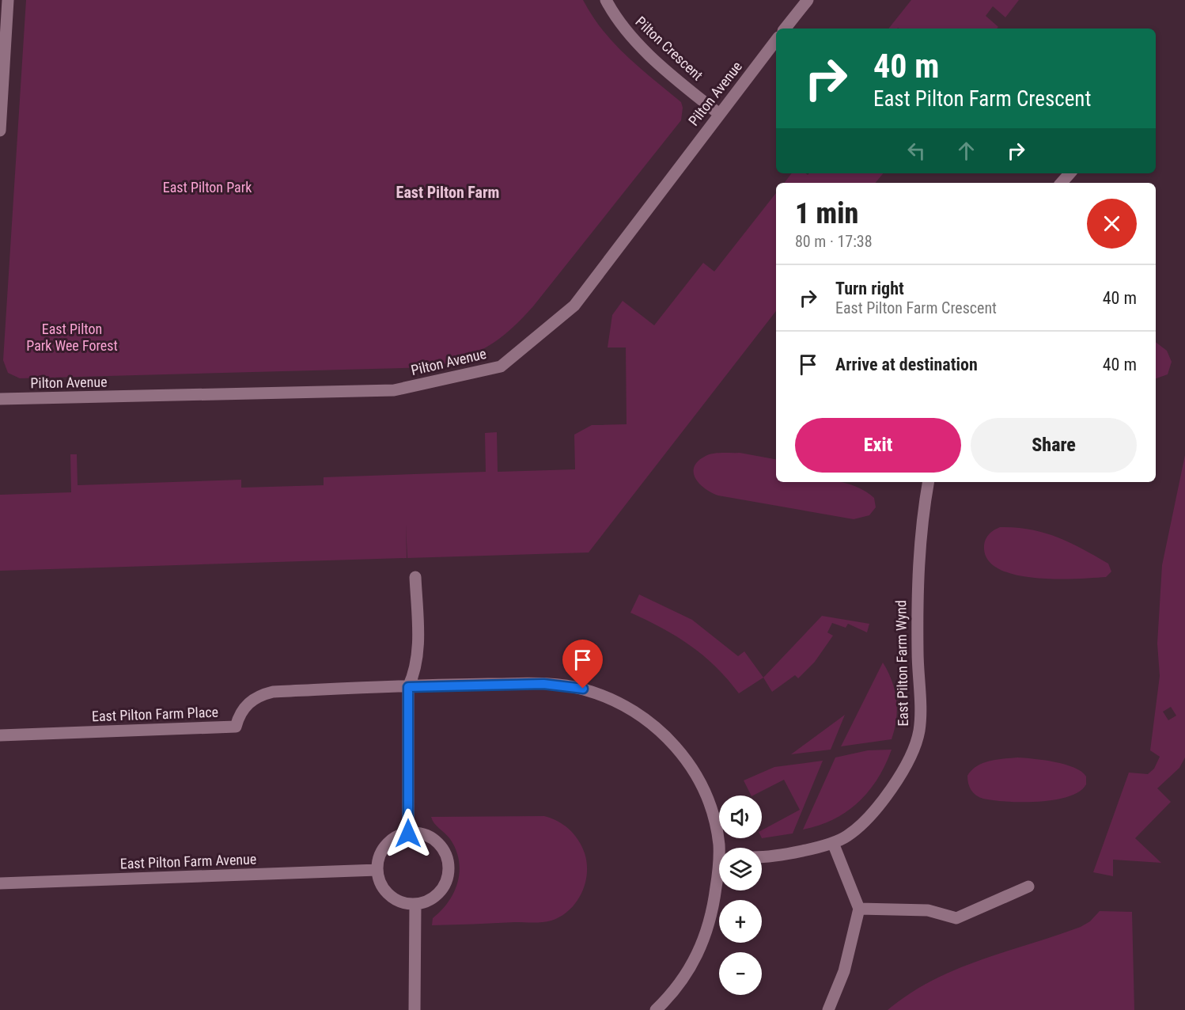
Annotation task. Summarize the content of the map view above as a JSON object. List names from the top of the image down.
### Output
{
  "streets": {
    "street": [
      "Pilton Crescent",
      "Pilton Avenue",
      "East Pilton Farm Wynd",
      "East Pilton Farm Place",
      "East Pilton Farm Avenue"
    ]
  },
  "crossings": [
    ["Pilton Crescent", "Pilton Avenue"]
  ],
  "districts": ["East Pilton Farm"],
  "parks": ["East Pilton Park", "East Pilton Park Wee Forest"],
  "page": {
    "turn": ["40 m", "East Pilton Farm Crescent"],
    "heading": ["1 min", "80 m · 17:38"],
    "list": [
      {
        "name": "Turn right",
        "note": "East Pilton Farm Crescent",
        "value": "40 m"
      },
      {
        "name": "Arrive at destination",
        "value": "40 m"
      }
    ],
    "buttons": ["Exit", "Share"],
    "map_buttons": ["+", "−"]
  }
}
